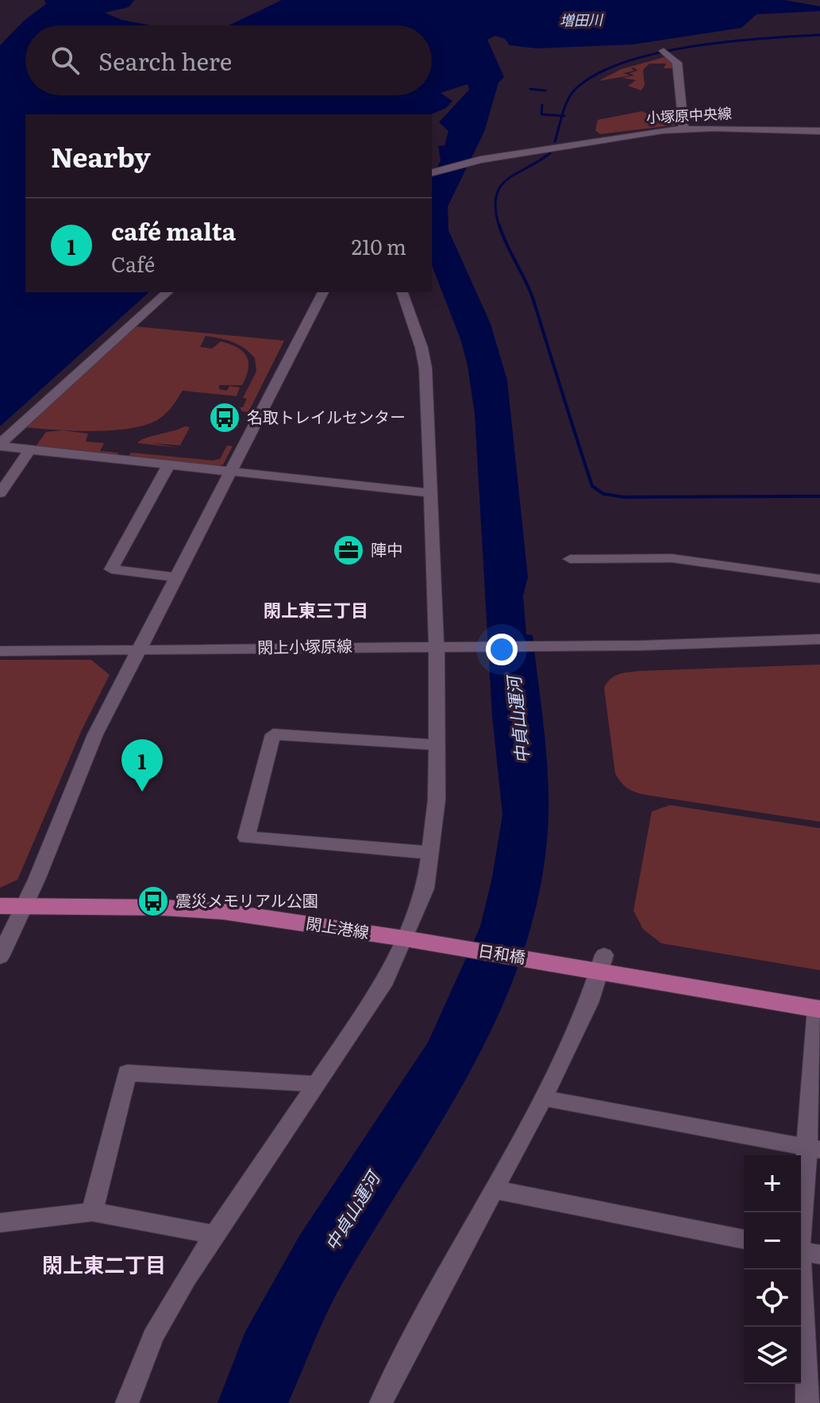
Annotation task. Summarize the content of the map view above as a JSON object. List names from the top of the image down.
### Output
{
  "streets": {
    "main road": ["閖上港線", "日和橋"],
    "street": ["小塚原中央線", "閖上小塚原線"]
  },
  "crossings": [
    ["閖上港線", "日和橋"]
  ],
  "districts": ["閖上東三丁目", "閖上東二丁目"],
  "water": ["増田川", "中貞山運河"],
  "places": {
    "bus stop": ["名取トレイルセンター", "震災メモリアル公園"],
    "office": ["陣中"]
  },
  "page": {
    "search": "Search here",
    "heading": "Nearby",
    "list": [
      {
        "mark": "1",
        "name": "café malta",
        "note": "Café",
        "value": "210 m"
      }
    ],
    "pins": "1",
    "map_buttons": ["+", "−"]
  }
}
